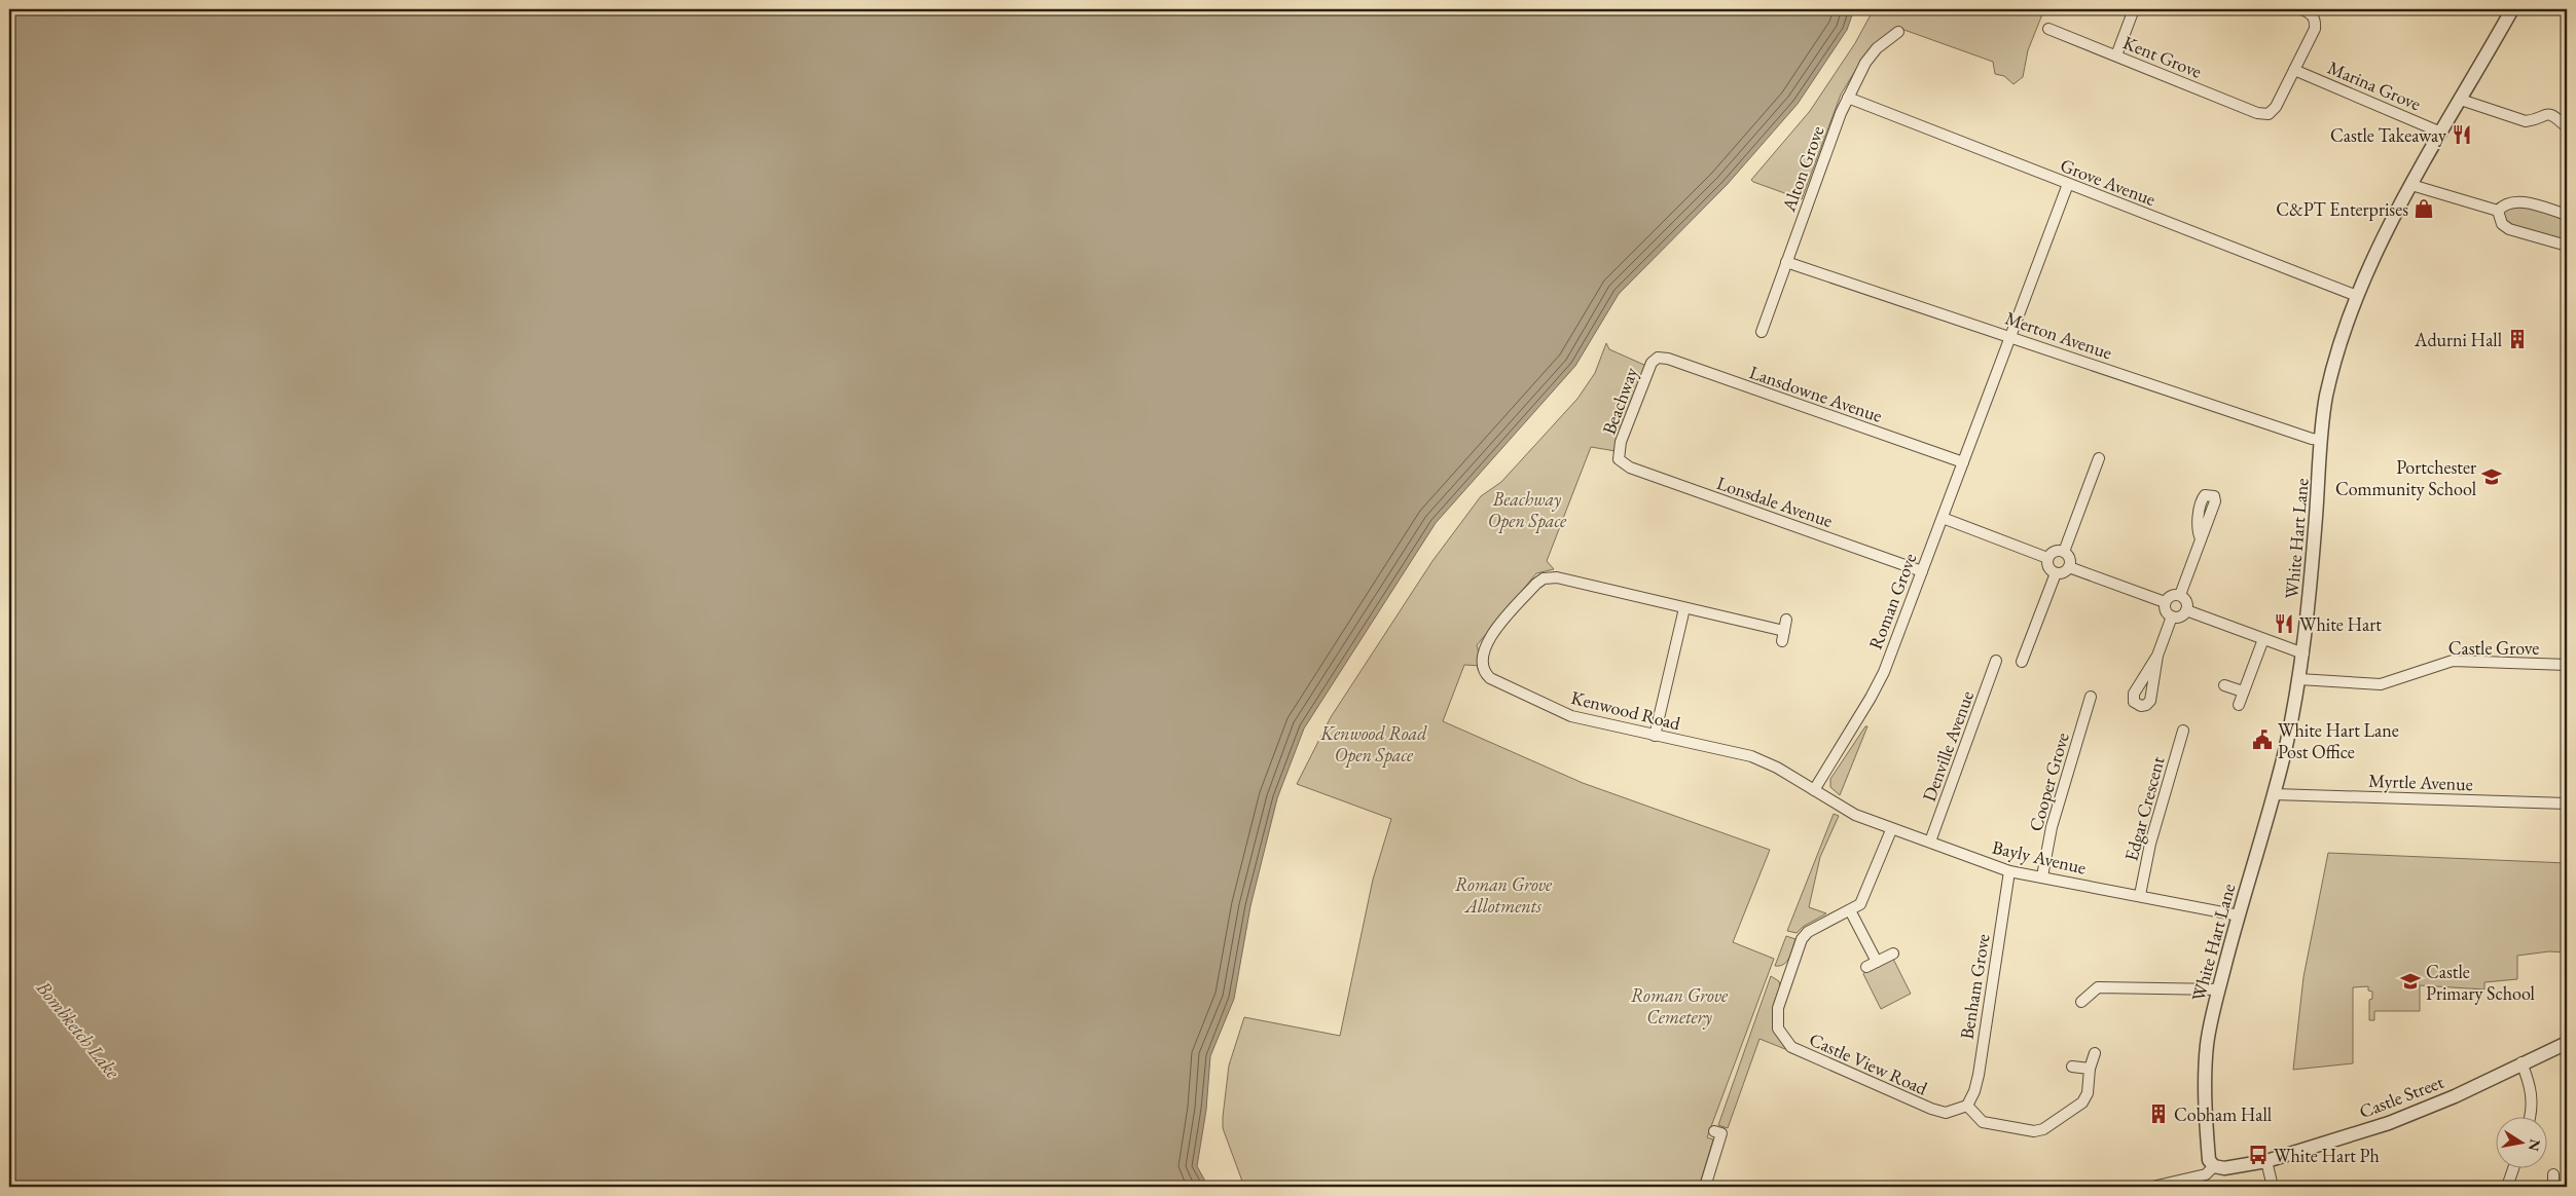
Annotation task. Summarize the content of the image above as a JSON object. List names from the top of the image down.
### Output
{
  "streets": {
    "street": [
      "Kent Grove",
      "Marina Grove",
      "Alton Grove",
      "Grove Avenue",
      "Merton Avenue",
      "Lansdowne Avenue",
      "Beachway",
      "Lonsdale Avenue",
      "White Hart Lane",
      "Roman Grove",
      "Castle Grove",
      "Kenwood Road",
      "Denville Avenue",
      "Cooper Grove",
      "Myrtle Avenue",
      "Edgar Crescent",
      "Bayly Avenue",
      "Benham Grove",
      "Castle View Road",
      "Castle Street"
    ]
  },
  "crossings": [
    ["Kent Grove", "Marina Grove"],
    ["Marina Grove", "White Hart Lane"],
    ["Alton Grove", "Grove Avenue"],
    ["Alton Grove", "Merton Avenue"],
    ["Grove Avenue", "White Hart Lane"],
    ["Grove Avenue", "Roman Grove"],
    ["Merton Avenue", "White Hart Lane"],
    ["Merton Avenue", "Roman Grove"],
    ["Lansdowne Avenue", "Beachway"],
    ["Lansdowne Avenue", "Roman Grove"],
    ["Beachway", "Lonsdale Avenue"],
    ["Lonsdale Avenue", "Roman Grove"],
    ["White Hart Lane", "Castle Grove"],
    ["White Hart Lane", "Myrtle Avenue"],
    ["White Hart Lane", "Bayly Avenue"],
    ["White Hart Lane", "Castle Street"],
    ["Roman Grove", "Kenwood Road"],
    ["Roman Grove", "Bayly Avenue"],
    ["Kenwood Road", "Bayly Avenue"],
    ["Denville Avenue", "Bayly Avenue"],
    ["Cooper Grove", "Bayly Avenue"],
    ["Edgar Crescent", "Bayly Avenue"],
    ["Bayly Avenue", "Benham Grove"],
    ["Bayly Avenue", "Castle View Road"],
    ["Benham Grove", "Castle View Road"]
  ],
  "water": ["Bombketch Lake"],
  "parks": [
    "Beachway Open Space",
    "Kenwood Road Open Space",
    "Roman Grove Allotments",
    "Roman Grove Cemetery"
  ],
  "places": {
    "restaurant": ["Castle Takeaway", "White Hart"],
    "shop": ["C&PT Enterprises"],
    "building": ["Adurni Hall", "Cobham Hall"],
    "school or university": ["Portchester Community School", "Castle Primary School"],
    "public building": ["White Hart Lane Post Office"],
    "bus stop": ["White Hart Ph"]
  },
  "north": "right"
}
